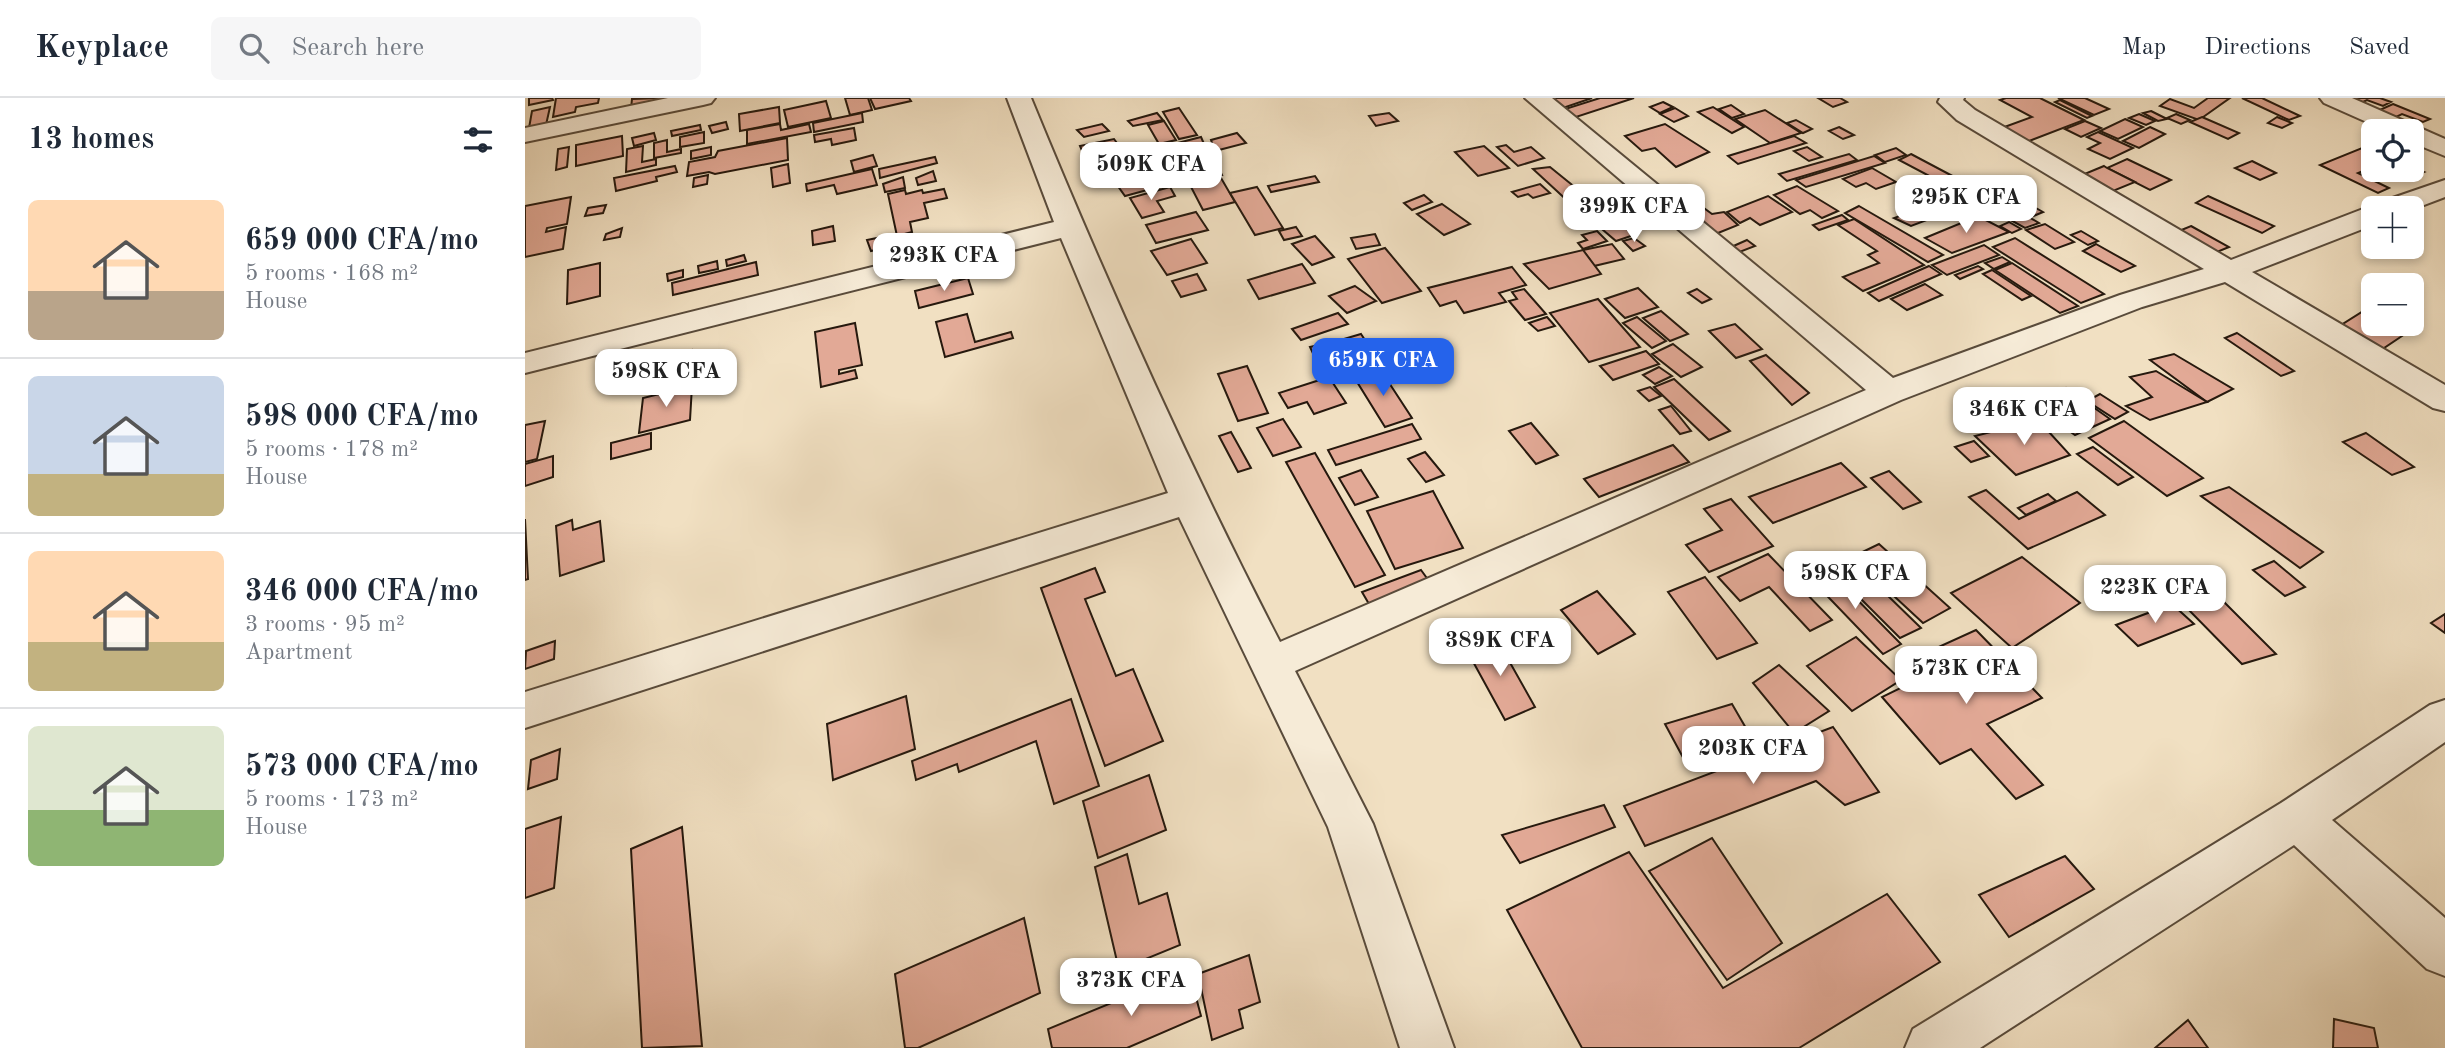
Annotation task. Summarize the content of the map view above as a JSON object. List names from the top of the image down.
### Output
{
  "page": {
    "header": "Keyplace",
    "search": "Search here",
    "nav": ["Map", "Directions", "Saved"],
    "heading": "13 homes",
    "map_buttons": ["+", "−"],
    "price": [
      "509K CFA",
      "295K CFA",
      "399K CFA",
      "293K CFA",
      "659K CFA",
      "598K CFA",
      "346K CFA",
      "598K CFA",
      "223K CFA",
      "389K CFA",
      "573K CFA",
      "203K CFA",
      "373K CFA"
    ],
    "list": [
      {
        "name": "659 000 CFA/mo",
        "note": "5 rooms · 168 m² · House"
      },
      {
        "name": "598 000 CFA/mo",
        "note": "5 rooms · 178 m² · House"
      },
      {
        "name": "346 000 CFA/mo",
        "note": "3 rooms · 95 m² · Apartment"
      },
      {
        "name": "573 000 CFA/mo",
        "note": "5 rooms · 173 m² · House"
      }
    ]
  }
}
